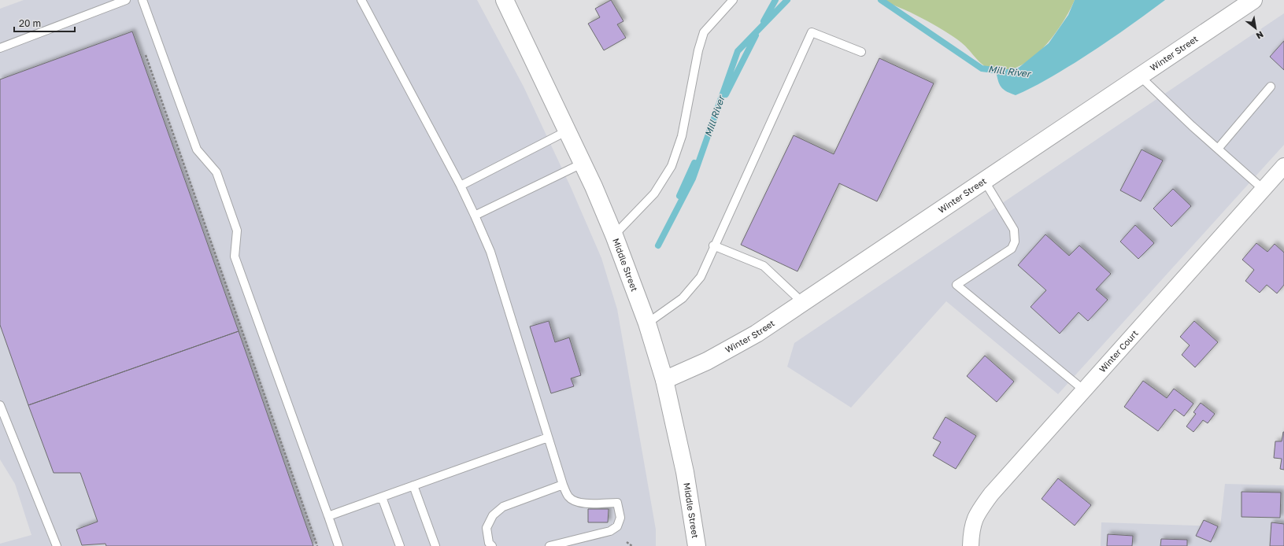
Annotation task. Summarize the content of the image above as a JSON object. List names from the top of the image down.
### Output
{
  "streets": {
    "main road": ["Winter Street", "Middle Street"],
    "street": ["Winter Court"]
  },
  "crossings": [
    ["Winter Street", "Middle Street"]
  ],
  "water": ["Mill River"],
  "scale_bar": "20 m",
  "north": "bottom right"
}
